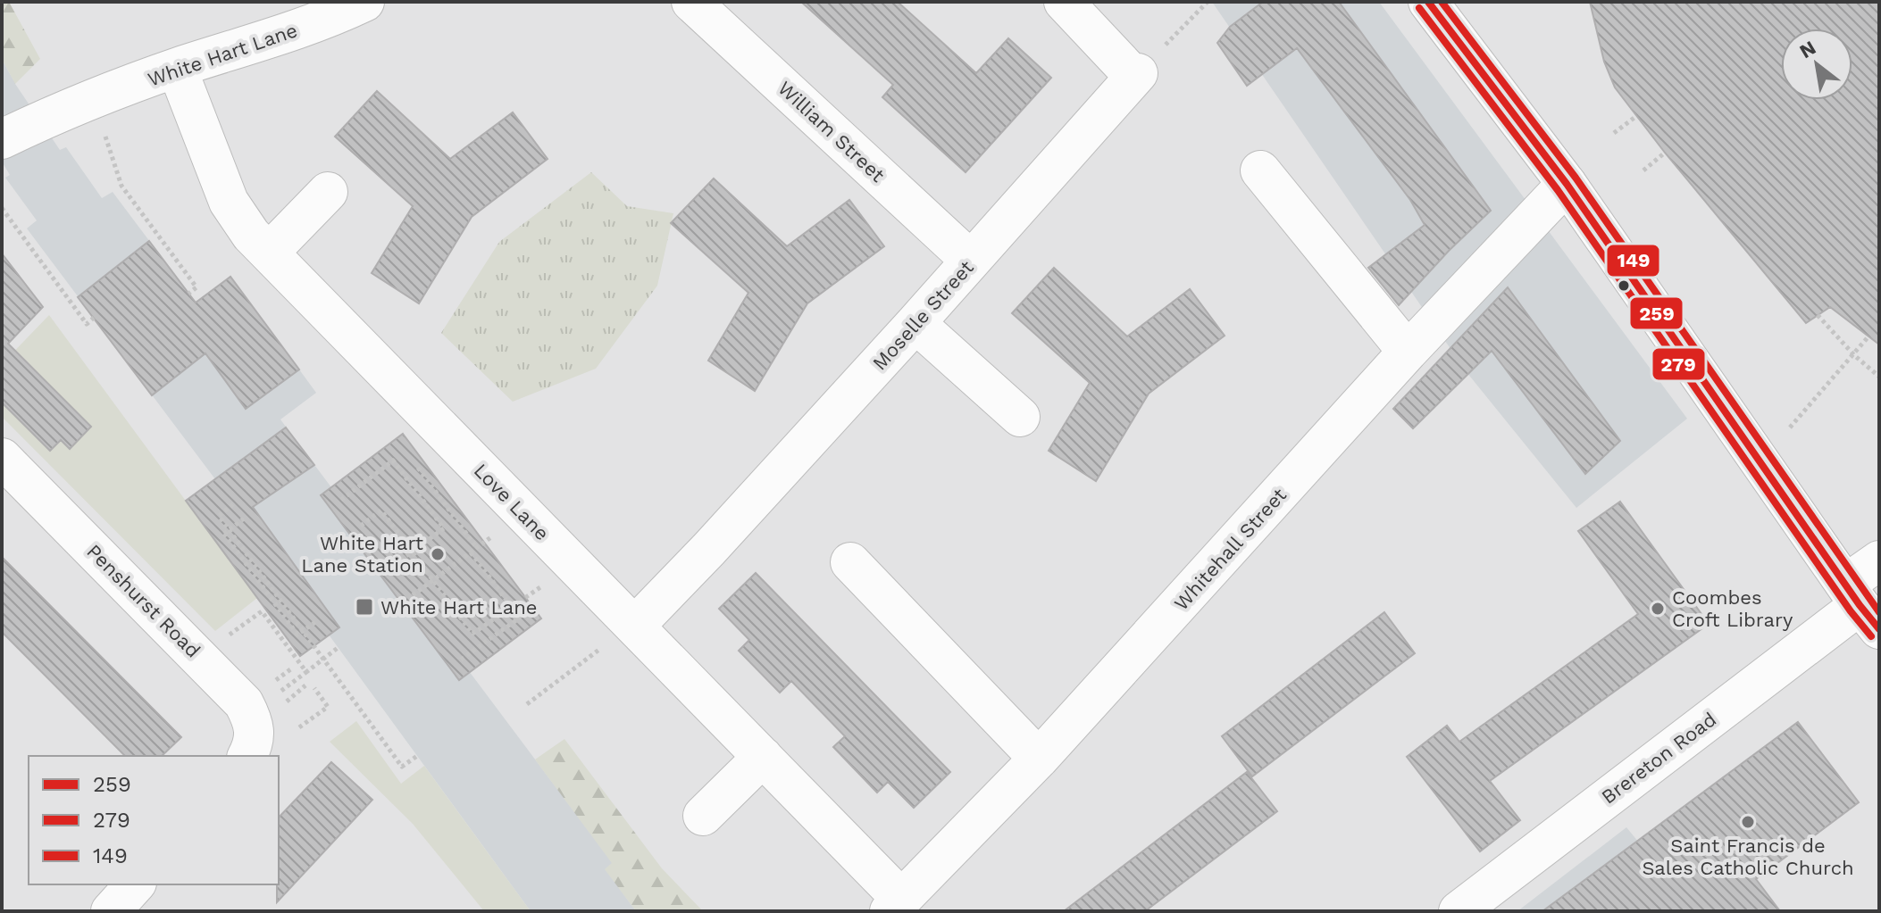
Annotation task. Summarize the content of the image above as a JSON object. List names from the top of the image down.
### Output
{
  "streets": {
    "street": [
      "White Hart Lane",
      "William Street",
      "Moselle Street",
      "Love Lane",
      "Whitehall Street",
      "Penshurst Road",
      "Brereton Road"
    ]
  },
  "crossings": [
    ["White Hart Lane", "Love Lane"],
    ["William Street", "Moselle Street"],
    ["Moselle Street", "Love Lane"],
    ["Love Lane", "Whitehall Street"]
  ],
  "places": {
    "other": ["White Hart Lane Station", "Coombes Croft Library", "Saint Francis de Sales Catholic Church"],
    "transit": ["White Hart Lane"]
  },
  "lines": ["transit line 259", "transit line 149", "transit line 279"],
  "legend": ["259", "279", "149"],
  "north": "top left"
}
